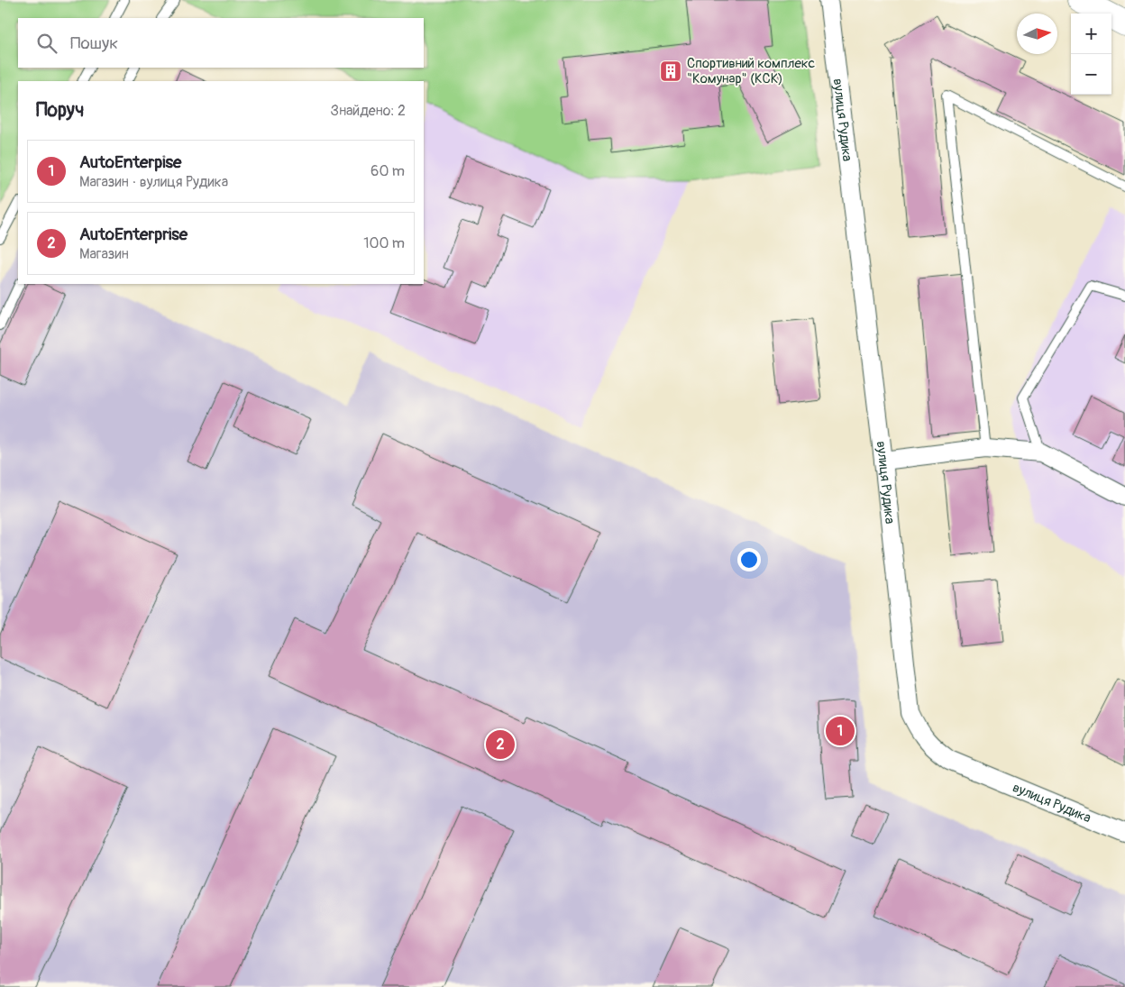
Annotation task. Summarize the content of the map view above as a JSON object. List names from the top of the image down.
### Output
{
  "streets": {
    "street": ["вулиця Рудика"]
  },
  "places": {
    "building": ["Спортивний комплекс \"Комунар\" (КСК)"]
  },
  "north": "right",
  "page": {
    "map_buttons": ["+", "−"],
    "search": "Пошук",
    "heading": ["Поруч", "Знайдено: 2"],
    "list": [
      {
        "mark": "1",
        "name": "AutoEnterpise",
        "note": "Магазин · вулиця Рудика",
        "value": "60 m"
      },
      {
        "mark": "2",
        "name": "AutoEnterprise",
        "note": "Магазин",
        "value": "100 m"
      }
    ],
    "pins": ["1", "2"]
  }
}
